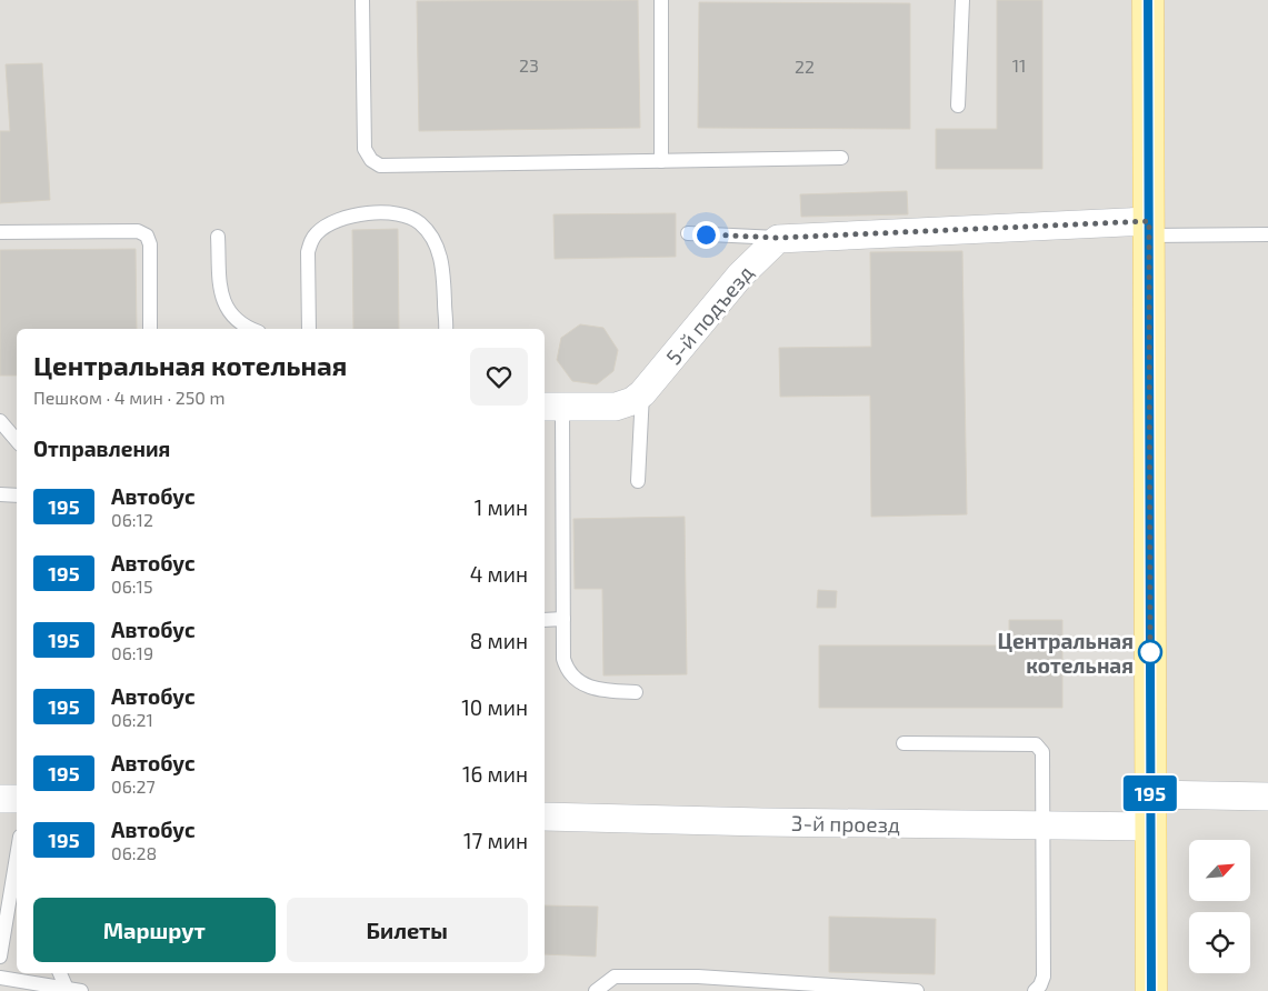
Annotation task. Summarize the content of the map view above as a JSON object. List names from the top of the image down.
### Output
{
  "streets": {
    "street": ["5-й подъезд", "3-й проезд"]
  },
  "places": ["Центральная котельная"],
  "lines": ["bus line 195"],
  "house_numbers": ["23", "11", "22"],
  "north": "top right",
  "page": {
    "on_map": "195",
    "heading": [
      ["Центральная котельная", "Пешком · 4 мин · 250 m"],
      "Отправления"
    ],
    "list": [
      {
        "mark": "195",
        "name": "Автобус",
        "note": "06:12",
        "value": "1 мин"
      },
      {
        "mark": "195",
        "name": "Автобус",
        "note": "06:15",
        "value": "4 мин"
      },
      {
        "mark": "195",
        "name": "Автобус",
        "note": "06:19",
        "value": "8 мин"
      },
      {
        "mark": "195",
        "name": "Автобус",
        "note": "06:21",
        "value": "10 мин"
      },
      {
        "mark": "195",
        "name": "Автобус",
        "note": "06:27",
        "value": "16 мин"
      },
      {
        "mark": "195",
        "name": "Автобус",
        "note": "06:28",
        "value": "17 мин"
      }
    ],
    "buttons": ["Маршрут", "Билеты"]
  }
}
